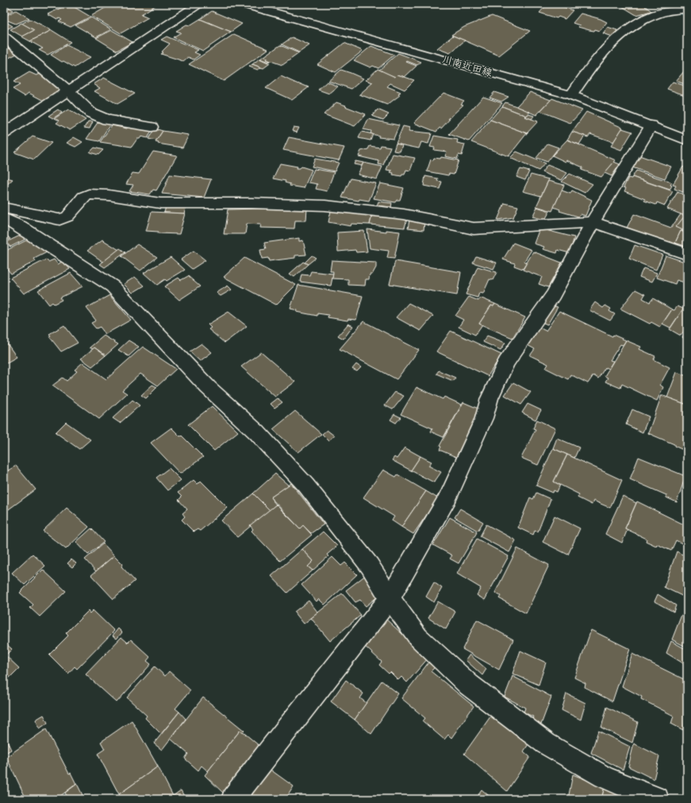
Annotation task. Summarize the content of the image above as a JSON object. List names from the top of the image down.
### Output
{
  "streets": {
    "street": ["川南近田線"]
  }
}
